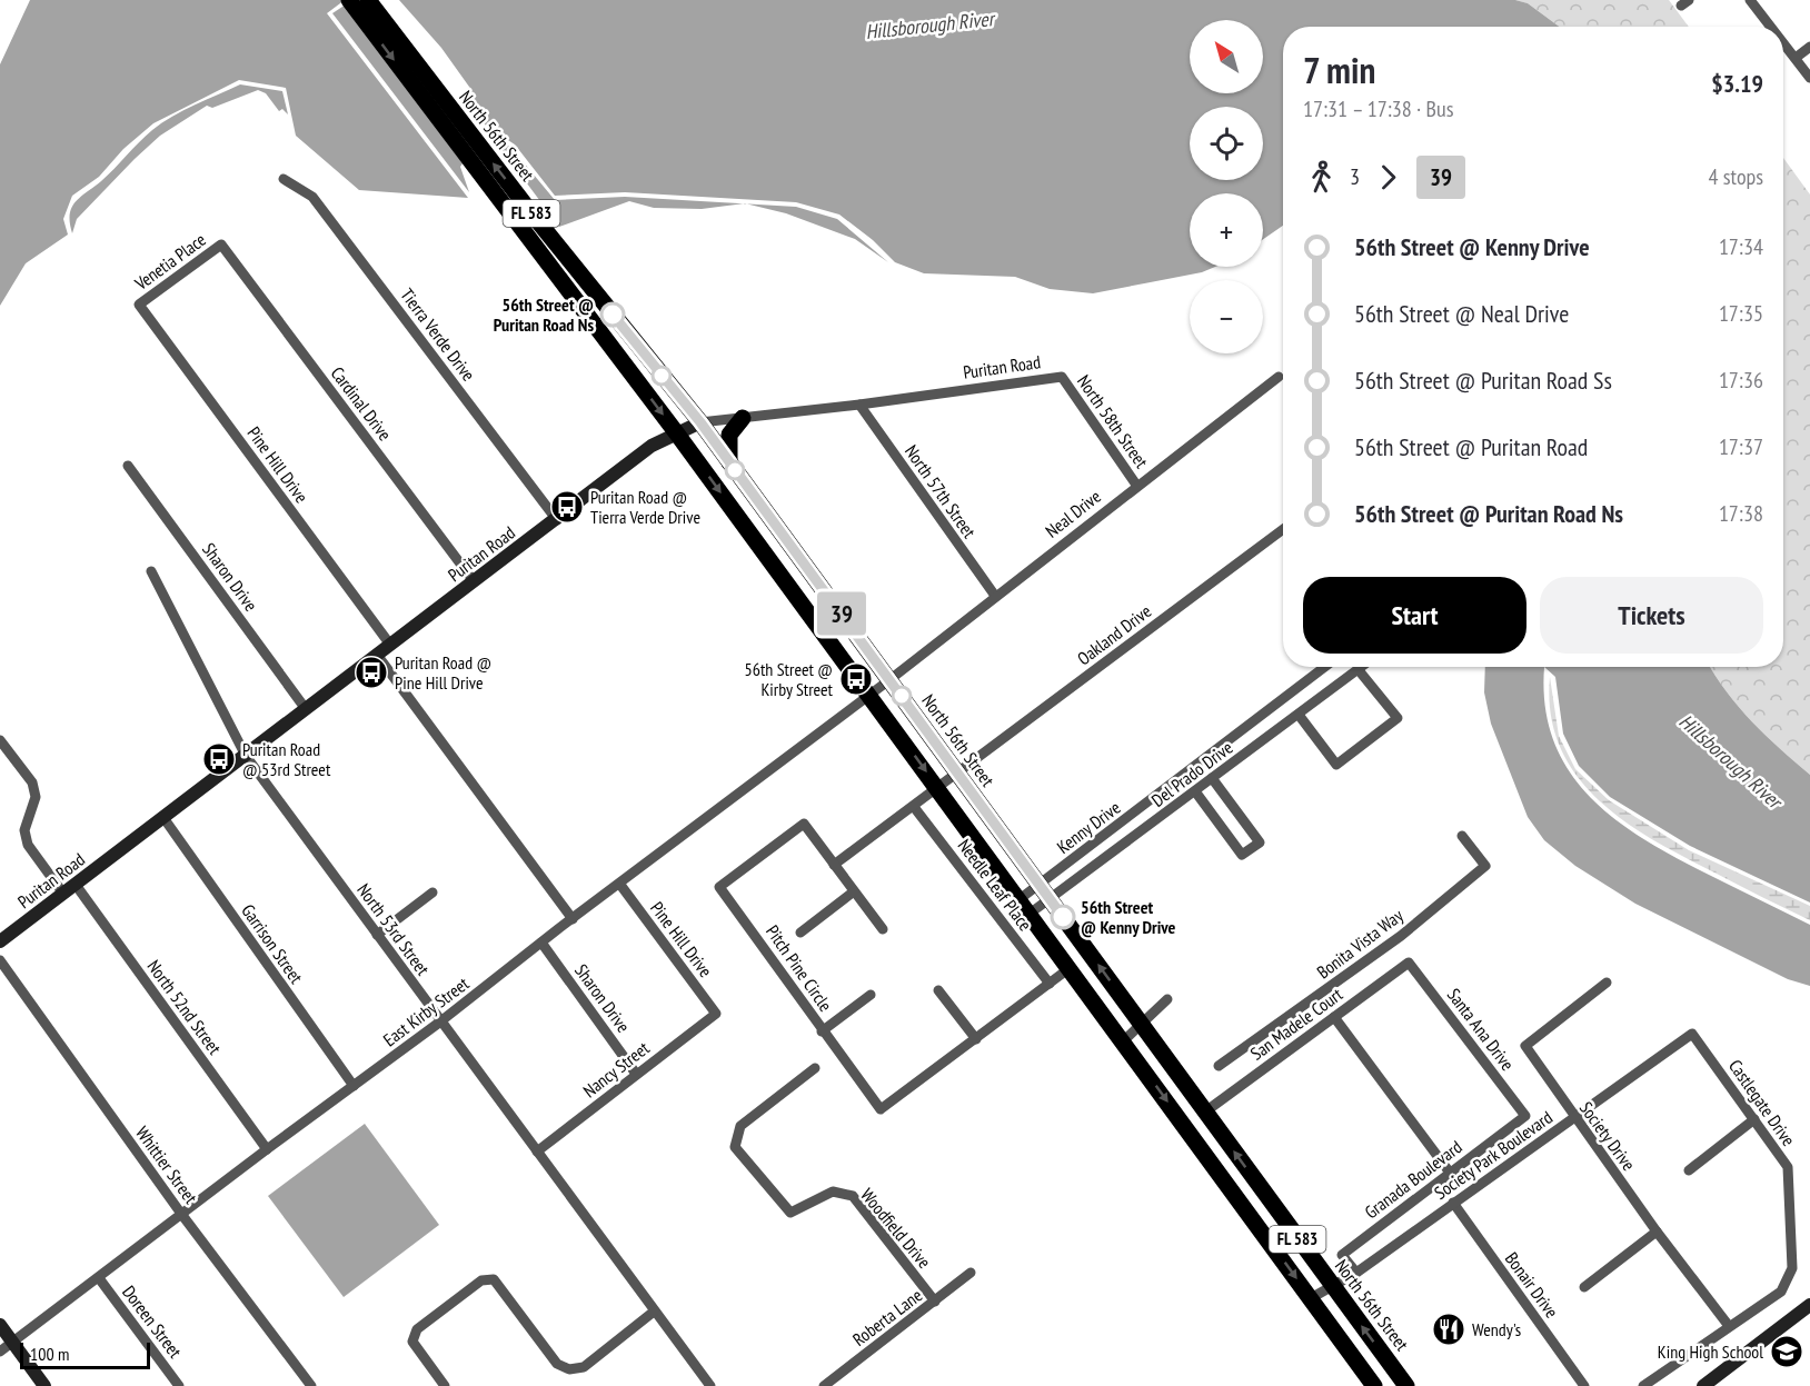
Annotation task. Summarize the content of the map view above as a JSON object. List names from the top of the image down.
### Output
{
  "streets": {
    "main road": ["North 56th Street", "FL 583"],
    "street": [
      "Venetia Place",
      "Tierra Verde Drive",
      "Puritan Road",
      "Cardinal Drive",
      "North 58th Street",
      "Pine Hill Drive",
      "North 57th Street",
      "Neal Drive",
      "Sharon Drive",
      "Oakland Drive",
      "Del Prado Drive",
      "Kenny Drive",
      "Needle Leaf Place",
      "North 53rd Street",
      "Garrison Street",
      "Bonita Vista Way",
      "Pitch Pine Circle",
      "North 52nd Street",
      "East Kirby Street",
      "San Madele Court",
      "Santa Ana Drive",
      "Nancy Street",
      "Castlegate Drive",
      "Society Drive",
      "Society Park Boulevard",
      "Whittier Street",
      "Granada Boulevard",
      "Woodfield Drive",
      "Bonair Drive",
      "Roberta Lane",
      "Doreen Street"
    ]
  },
  "crossings": [
    ["North 56th Street", "Puritan Road"],
    ["North 56th Street", "Neal Drive"],
    ["North 56th Street", "Oakland Drive"],
    ["North 56th Street", "Del Prado Drive"],
    ["North 56th Street", "Kenny Drive"],
    ["North 56th Street", "Pitch Pine Circle"],
    ["North 56th Street", "East Kirby Street"],
    ["North 56th Street", "San Madele Court"],
    ["North 56th Street", "Society Park Boulevard"],
    ["Venetia Place", "Cardinal Drive"],
    ["Venetia Place", "Pine Hill Drive"],
    ["Tierra Verde Drive", "Puritan Road"],
    ["Puritan Road", "Cardinal Drive"],
    ["Puritan Road", "North 58th Street"],
    ["Puritan Road", "Pine Hill Drive"],
    ["Puritan Road", "North 57th Street"],
    ["Puritan Road", "Sharon Drive"],
    ["Puritan Road", "North 53rd Street"],
    ["Puritan Road", "Garrison Street"],
    ["Puritan Road", "North 52nd Street"],
    ["North 58th Street", "Neal Drive"],
    ["Pine Hill Drive", "East Kirby Street"],
    ["Pine Hill Drive", "Nancy Street"],
    ["North 57th Street", "Neal Drive"],
    ["Neal Drive", "East Kirby Street"],
    ["Sharon Drive", "East Kirby Street"],
    ["Sharon Drive", "Nancy Street"],
    ["Del Prado Drive", "Kenny Drive"],
    ["Needle Leaf Place", "Pitch Pine Circle"],
    ["North 53rd Street", "East Kirby Street"],
    ["North 53rd Street", "Nancy Street"],
    ["Garrison Street", "East Kirby Street"],
    ["North 52nd Street", "East Kirby Street"],
    ["East Kirby Street", "Whittier Street"],
    ["East Kirby Street", "Doreen Street"],
    ["San Madele Court", "Santa Ana Drive"],
    ["Santa Ana Drive", "Granada Boulevard"],
    ["Castlegate Drive", "Society Drive"],
    ["Castlegate Drive", "Society Park Boulevard"],
    ["Society Drive", "Society Park Boulevard"],
    ["Society Park Boulevard", "Granada Boulevard"],
    ["Society Park Boulevard", "Bonair Drive"],
    ["Woodfield Drive", "Roberta Lane"]
  ],
  "water": ["Hillsborough River"],
  "places": {
    "other": ["56th Street @ Puritan Road Ns", "56th Street @ Kenny Drive"],
    "bus stop": [
      "Puritan Road @ Tierra Verde Drive",
      "Puritan Road @ Pine Hill Drive",
      "56th Street @ Kirby Street",
      "Puritan Road @ 53rd Street"
    ],
    "restaurant": ["Wendy's"],
    "school or university": ["King High School"]
  },
  "lines": ["bus line 39"],
  "scale_bar": "100 m",
  "north": "top left",
  "page": {
    "on_map": "39",
    "map_buttons": ["+", "−"],
    "heading": ["7 min", "17:31 – 17:38 · Bus", "$3.19"],
    "legs": ["3", "39", "4 stops"],
    "list": [
      {
        "name": "56th Street @ Kenny Drive",
        "value": "17:34"
      },
      {
        "name": "56th Street @ Neal Drive",
        "value": "17:35"
      },
      {
        "name": "56th Street @ Puritan Road Ss",
        "value": "17:36"
      },
      {
        "name": "56th Street @ Puritan Road",
        "value": "17:37"
      },
      {
        "name": "56th Street @ Puritan Road Ns",
        "value": "17:38"
      }
    ],
    "buttons": ["Start", "Tickets"],
    "scale": "100 m"
  }
}
